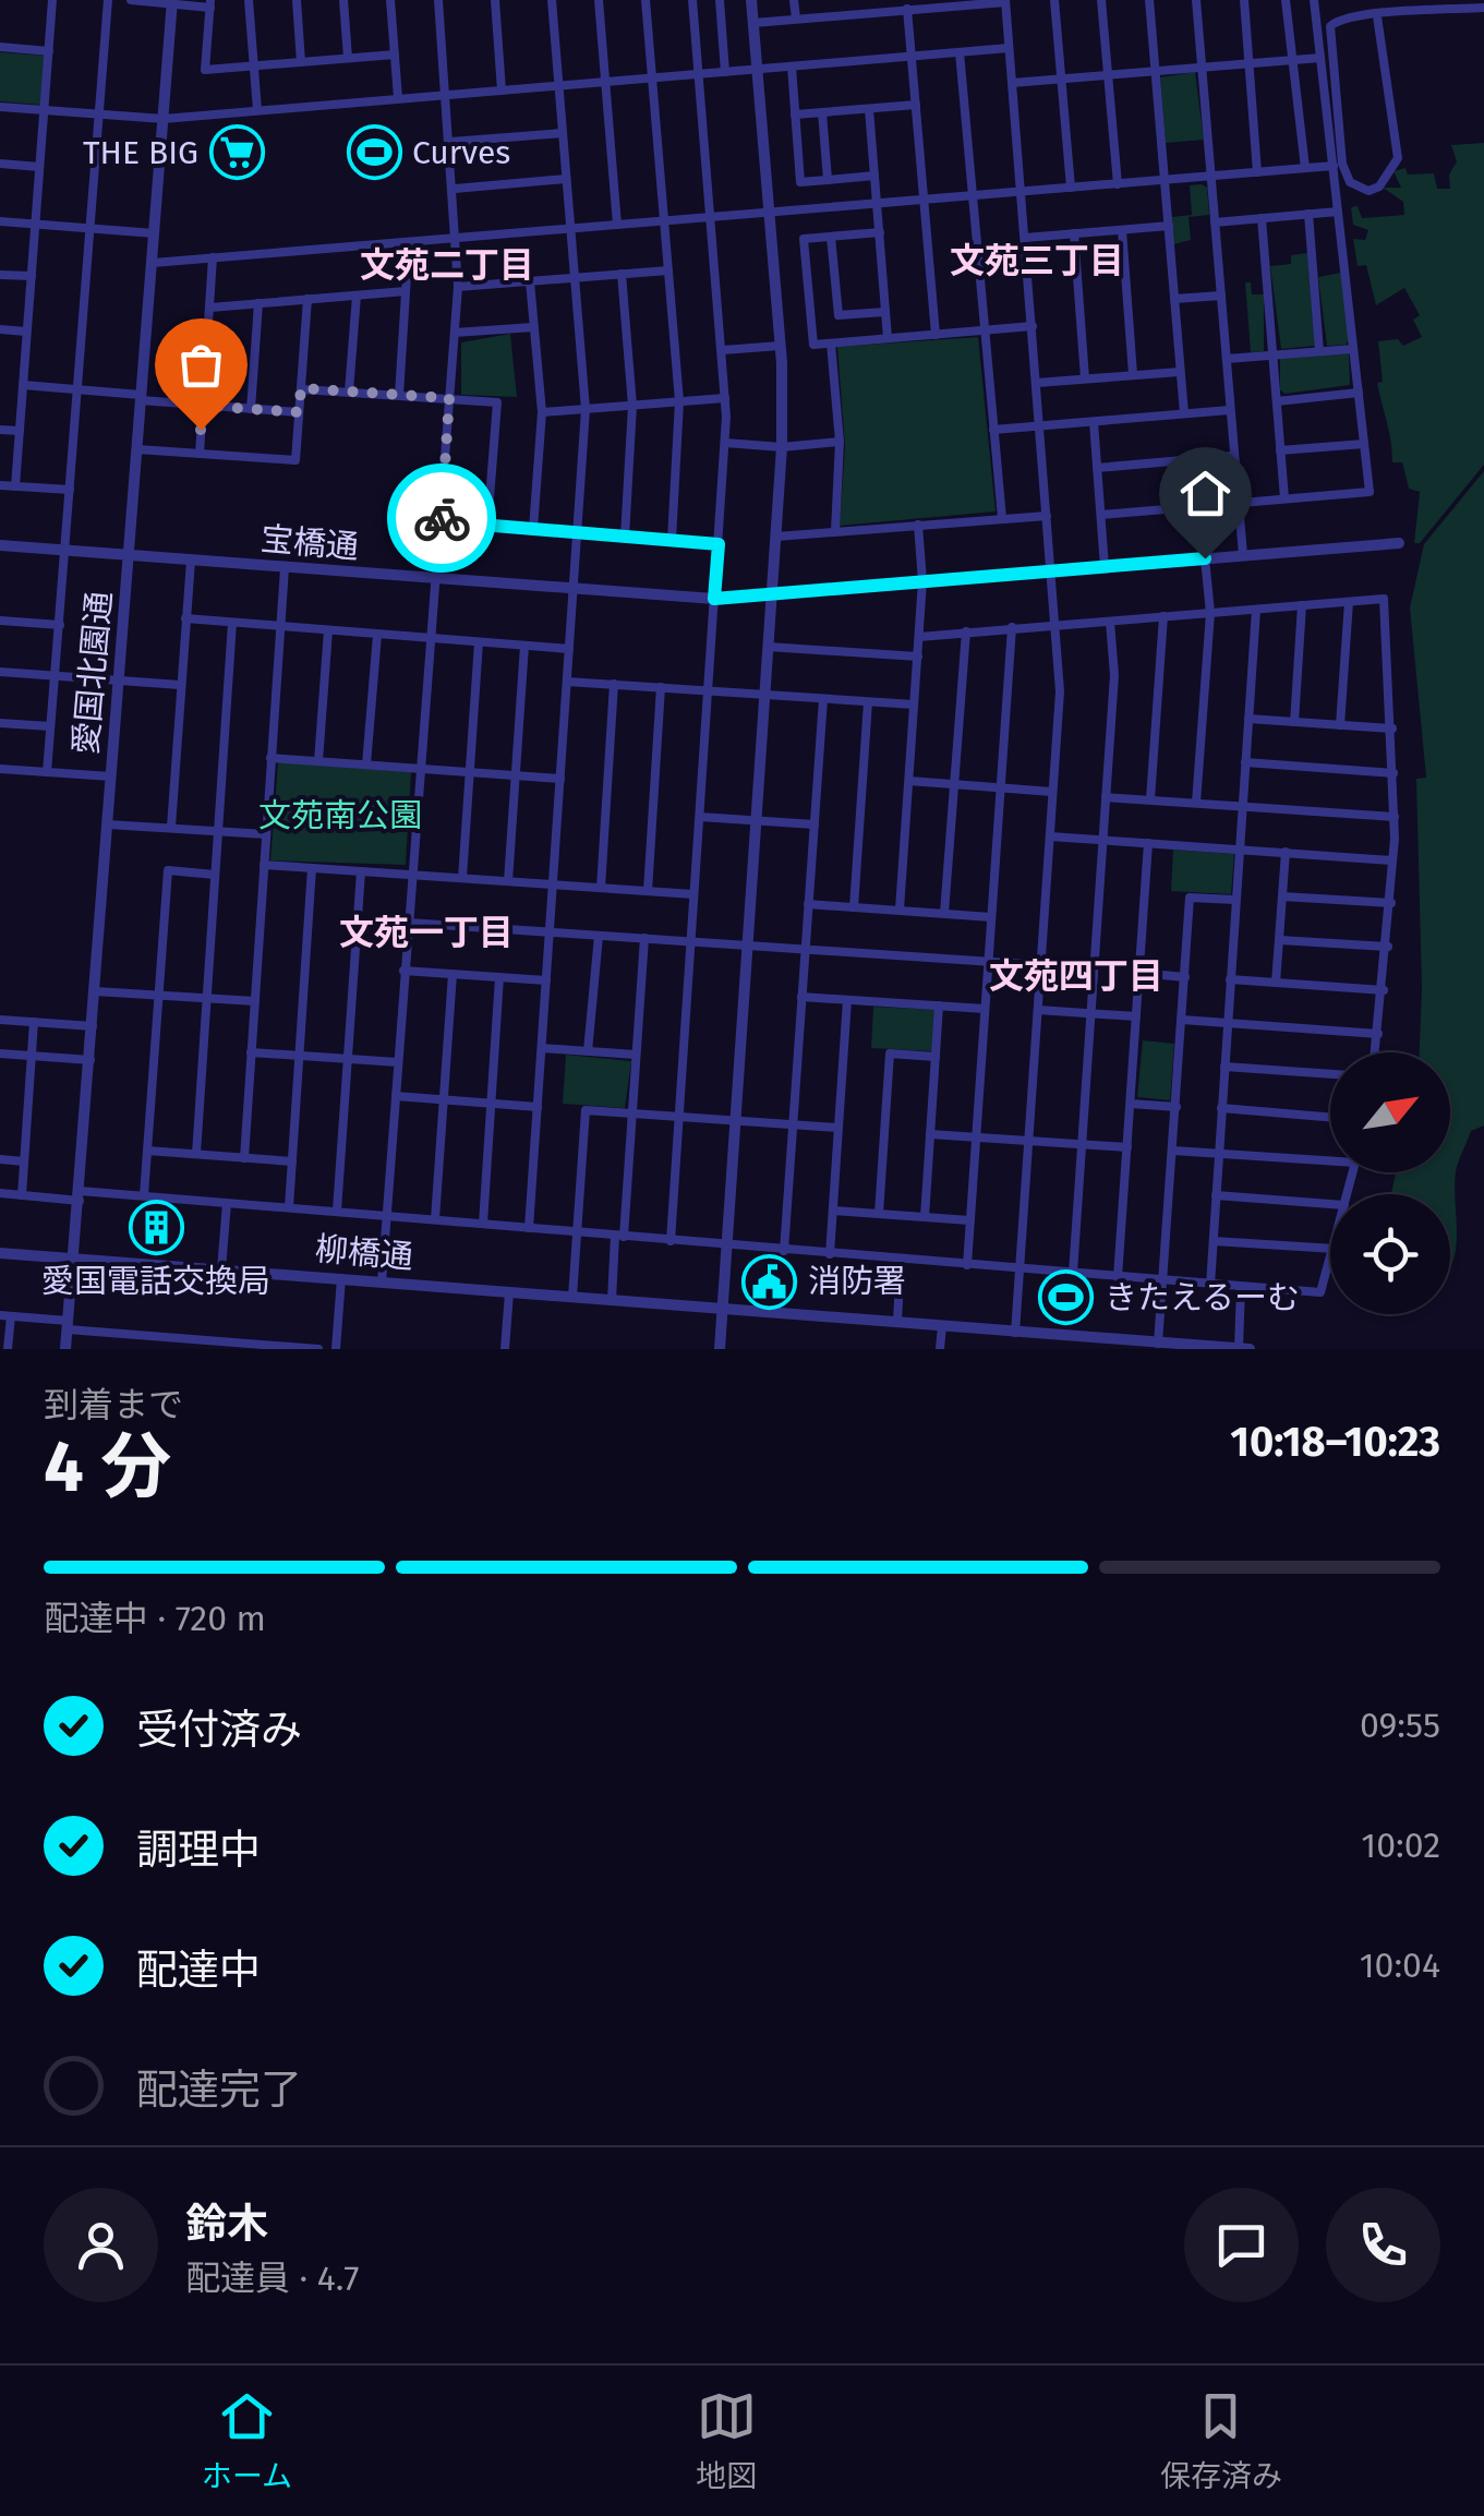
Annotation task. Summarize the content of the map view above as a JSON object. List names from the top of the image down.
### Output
{
  "streets": {
    "street": ["宝橋通", "愛国北園通", "柳橋通"]
  },
  "crossings": [
    ["宝橋通", "愛国北園通"],
    ["愛国北園通", "柳橋通"]
  ],
  "districts": [
    "文苑三丁目",
    "文苑二丁目",
    "文苑一丁目",
    "文苑四丁目"
  ],
  "parks": ["文苑南公園"],
  "places": {
    "supermarket": ["THE BIG"],
    "sports": ["Curves", "きたえるーむ"],
    "building": ["愛国電話交換局"],
    "public building": ["消防署"]
  },
  "north": "top right",
  "page": {
    "heading": ["4 分", "到着まで", "10:18–10:23"],
    "panel": ["鈴木", "配達員 · 4.7"],
    "bar": "配達中 · 720 m",
    "list": [
      ["受付済み", "09:55"],
      ["調理中", "10:02"],
      ["配達中", "10:04"],
      "配達完了"
    ],
    "tabs": ["ホーム", "地図", "保存済み"]
  }
}
